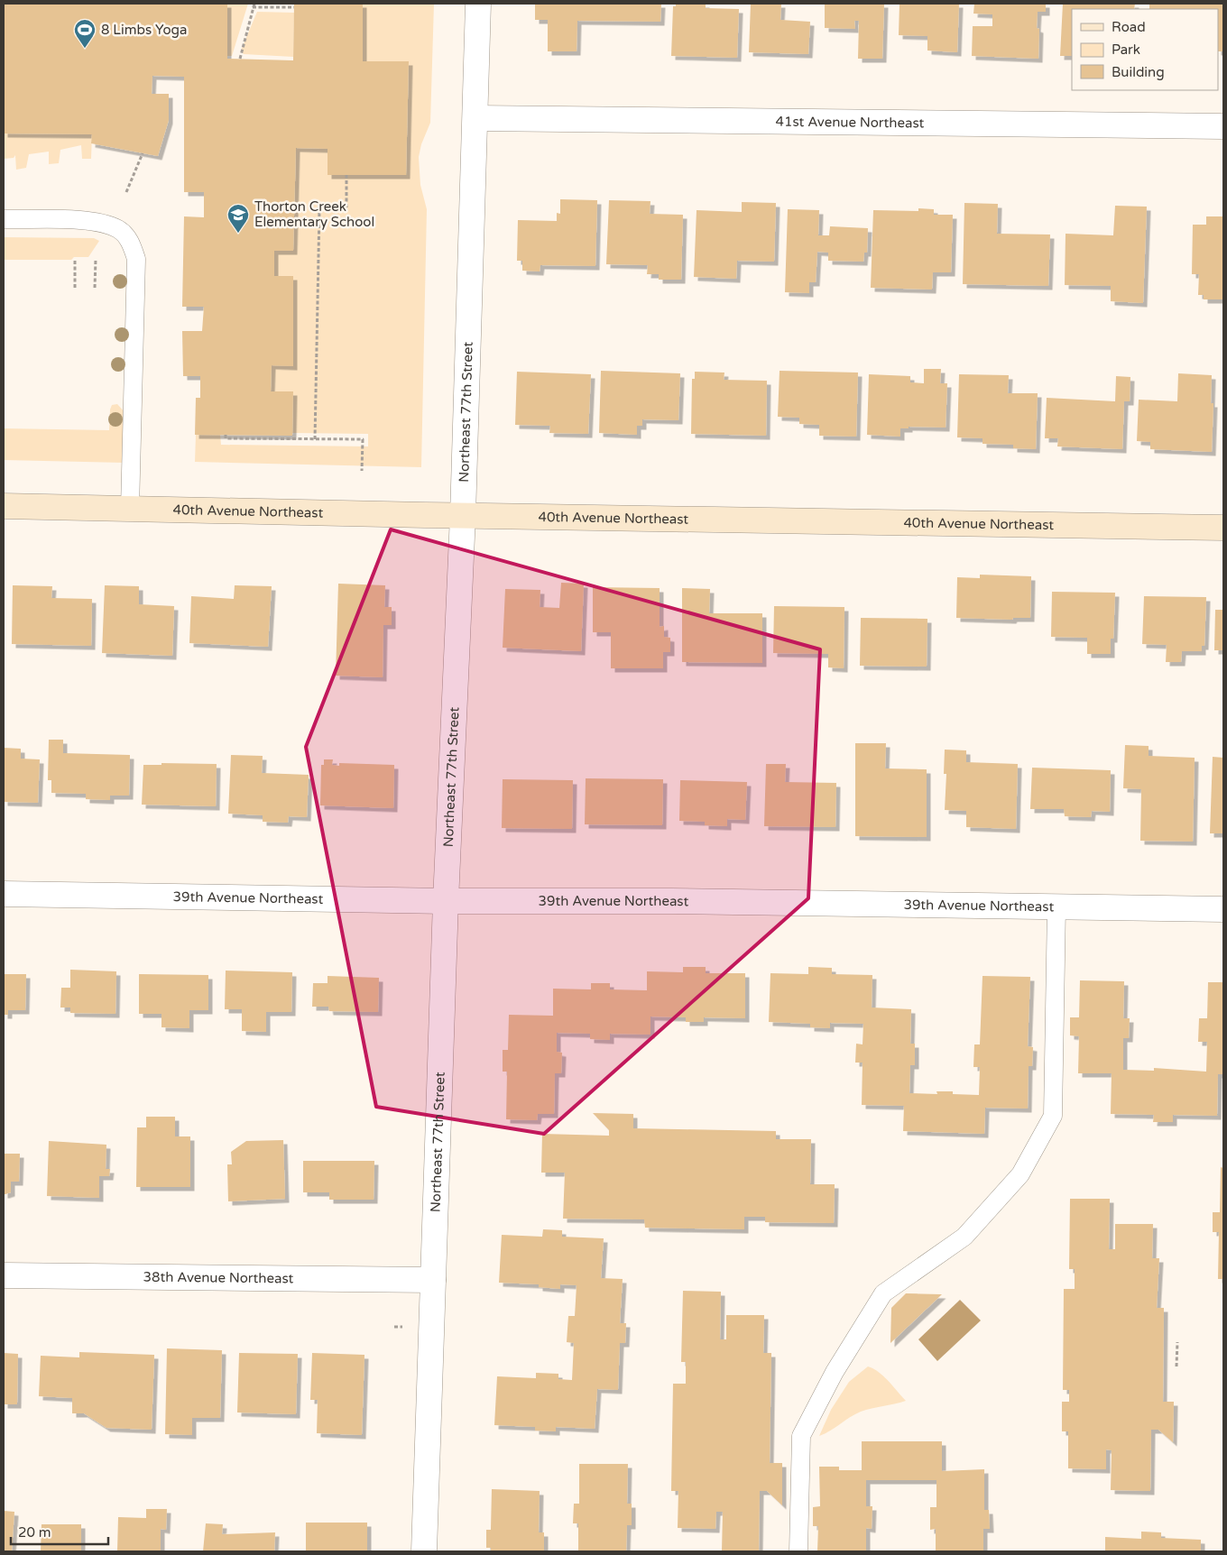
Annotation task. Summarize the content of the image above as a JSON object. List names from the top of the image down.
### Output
{
  "streets": {
    "street": [
      "41st Avenue Northeast",
      "Northeast 77th Street",
      "40th Avenue Northeast",
      "39th Avenue Northeast",
      "38th Avenue Northeast"
    ]
  },
  "crossings": [
    ["41st Avenue Northeast", "Northeast 77th Street"],
    ["Northeast 77th Street", "40th Avenue Northeast"],
    ["Northeast 77th Street", "39th Avenue Northeast"],
    ["Northeast 77th Street", "38th Avenue Northeast"]
  ],
  "places": {
    "sports": ["8 Limbs Yoga"],
    "school or university": ["Thorton Creek Elementary School"]
  },
  "legend": ["Road", "Park", "Building"],
  "scale_bar": "20 m"
}
